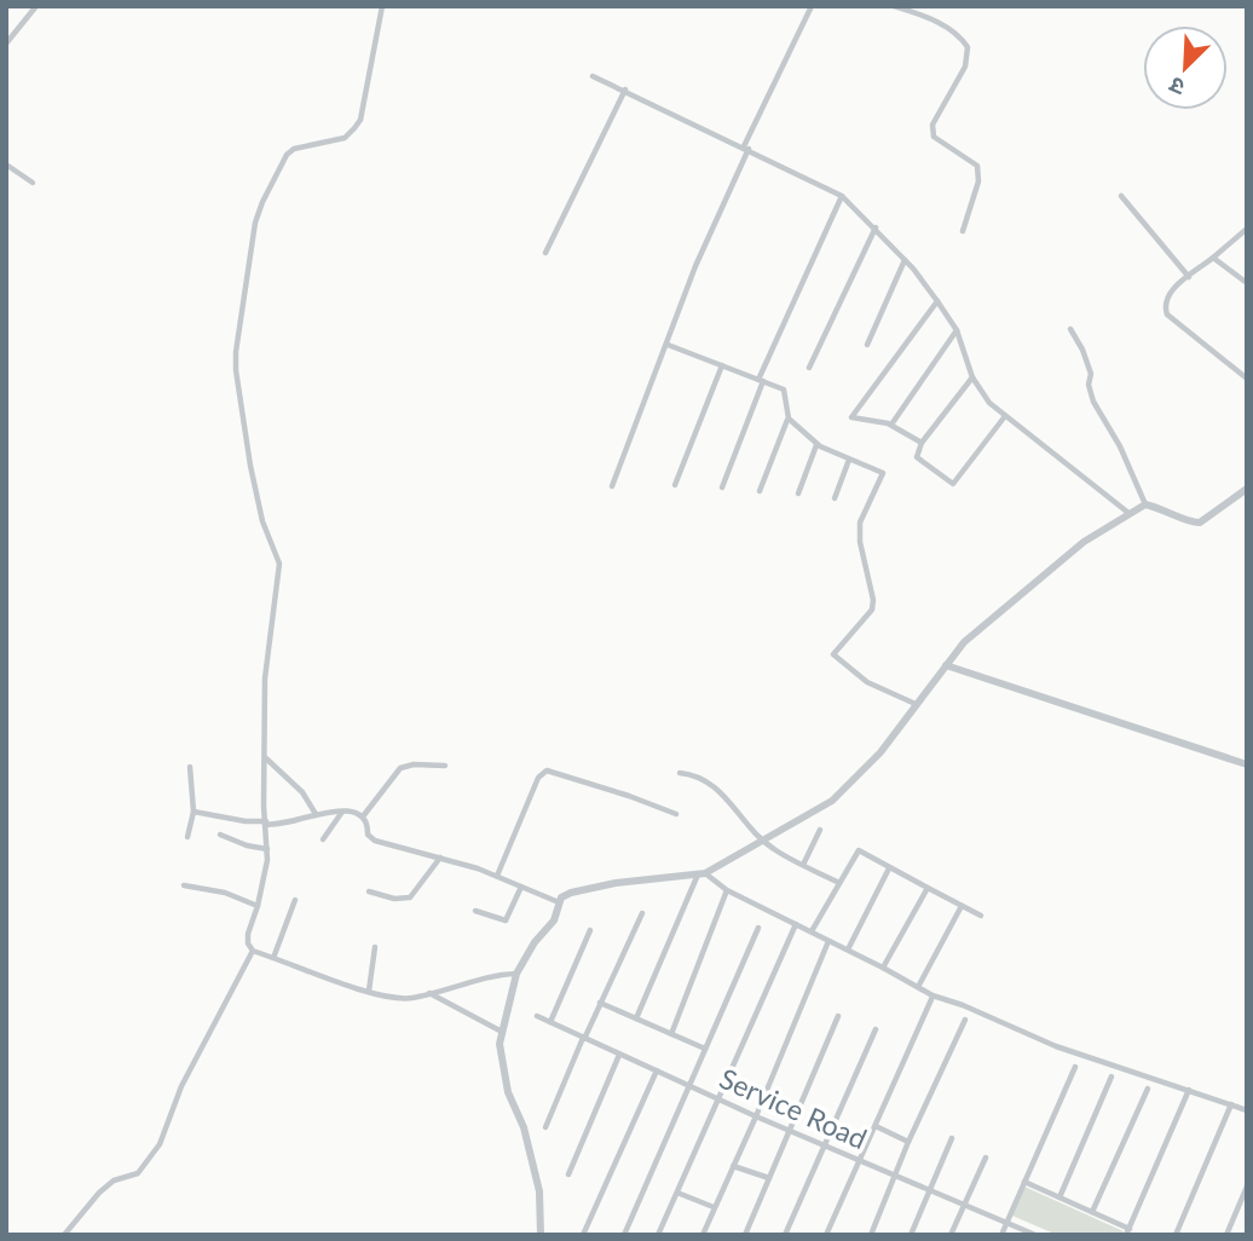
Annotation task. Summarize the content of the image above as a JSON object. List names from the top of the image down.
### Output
{
  "streets": {
    "street": ["Service Road"]
  },
  "north": "bottom left"
}
